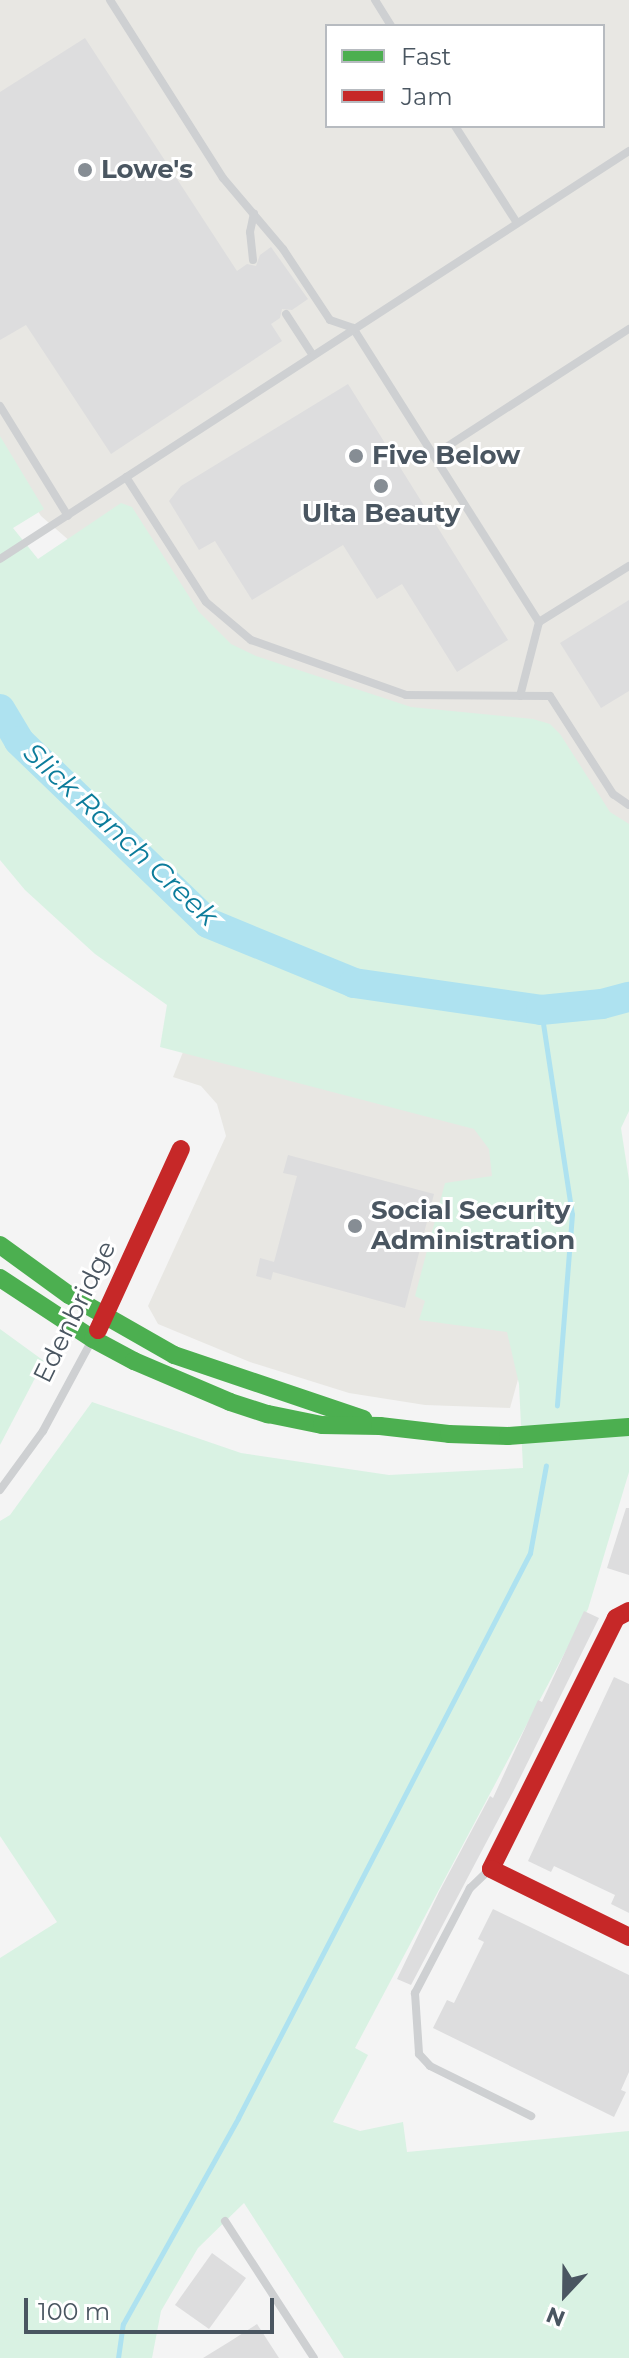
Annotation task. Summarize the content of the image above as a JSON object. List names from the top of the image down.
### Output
{
  "streets": {
    "street": ["Edenbridge"]
  },
  "water": ["Slick Ranch Creek"],
  "places": [
    "Lowe's",
    "Five Below",
    "Ulta Beauty",
    "Social Security Administration"
  ],
  "legend": ["Fast", "Jam"],
  "scale_bar": "100 m",
  "north": "bottom"
}
